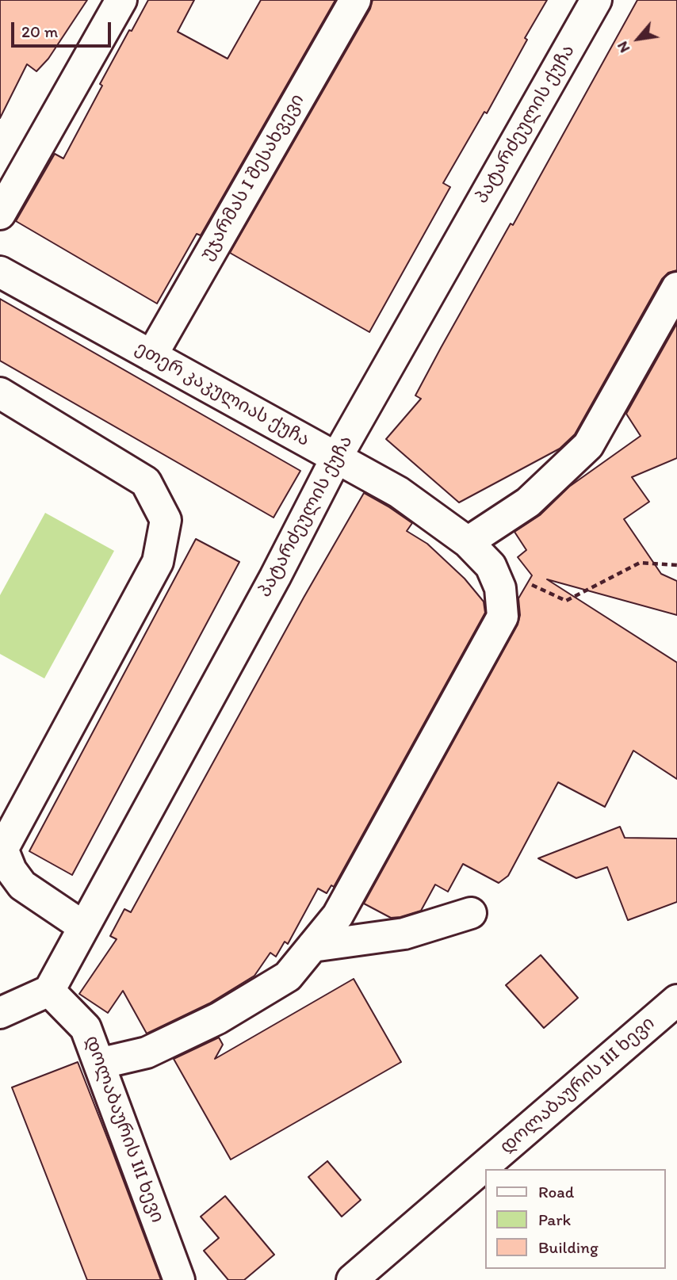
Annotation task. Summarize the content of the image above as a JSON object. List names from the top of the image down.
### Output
{
  "streets": {
    "street": [
      "პატარძეულის ქუჩა",
      "უჯარმას I შესახვევი",
      "ეთერ კაკულიას ქუჩა",
      "დოლაბაურის III ხევი"
    ]
  },
  "crossings": [
    ["პატარძეულის ქუჩა", "ეთერ კაკულიას ქუჩა"],
    ["პატარძეულის ქუჩა", "დოლაბაურის III ხევი"],
    ["უჯარმას I შესახვევი", "ეთერ კაკულიას ქუჩა"]
  ],
  "legend": ["Road", "Park", "Building"],
  "scale_bar": "20 m",
  "north": "bottom left"
}
